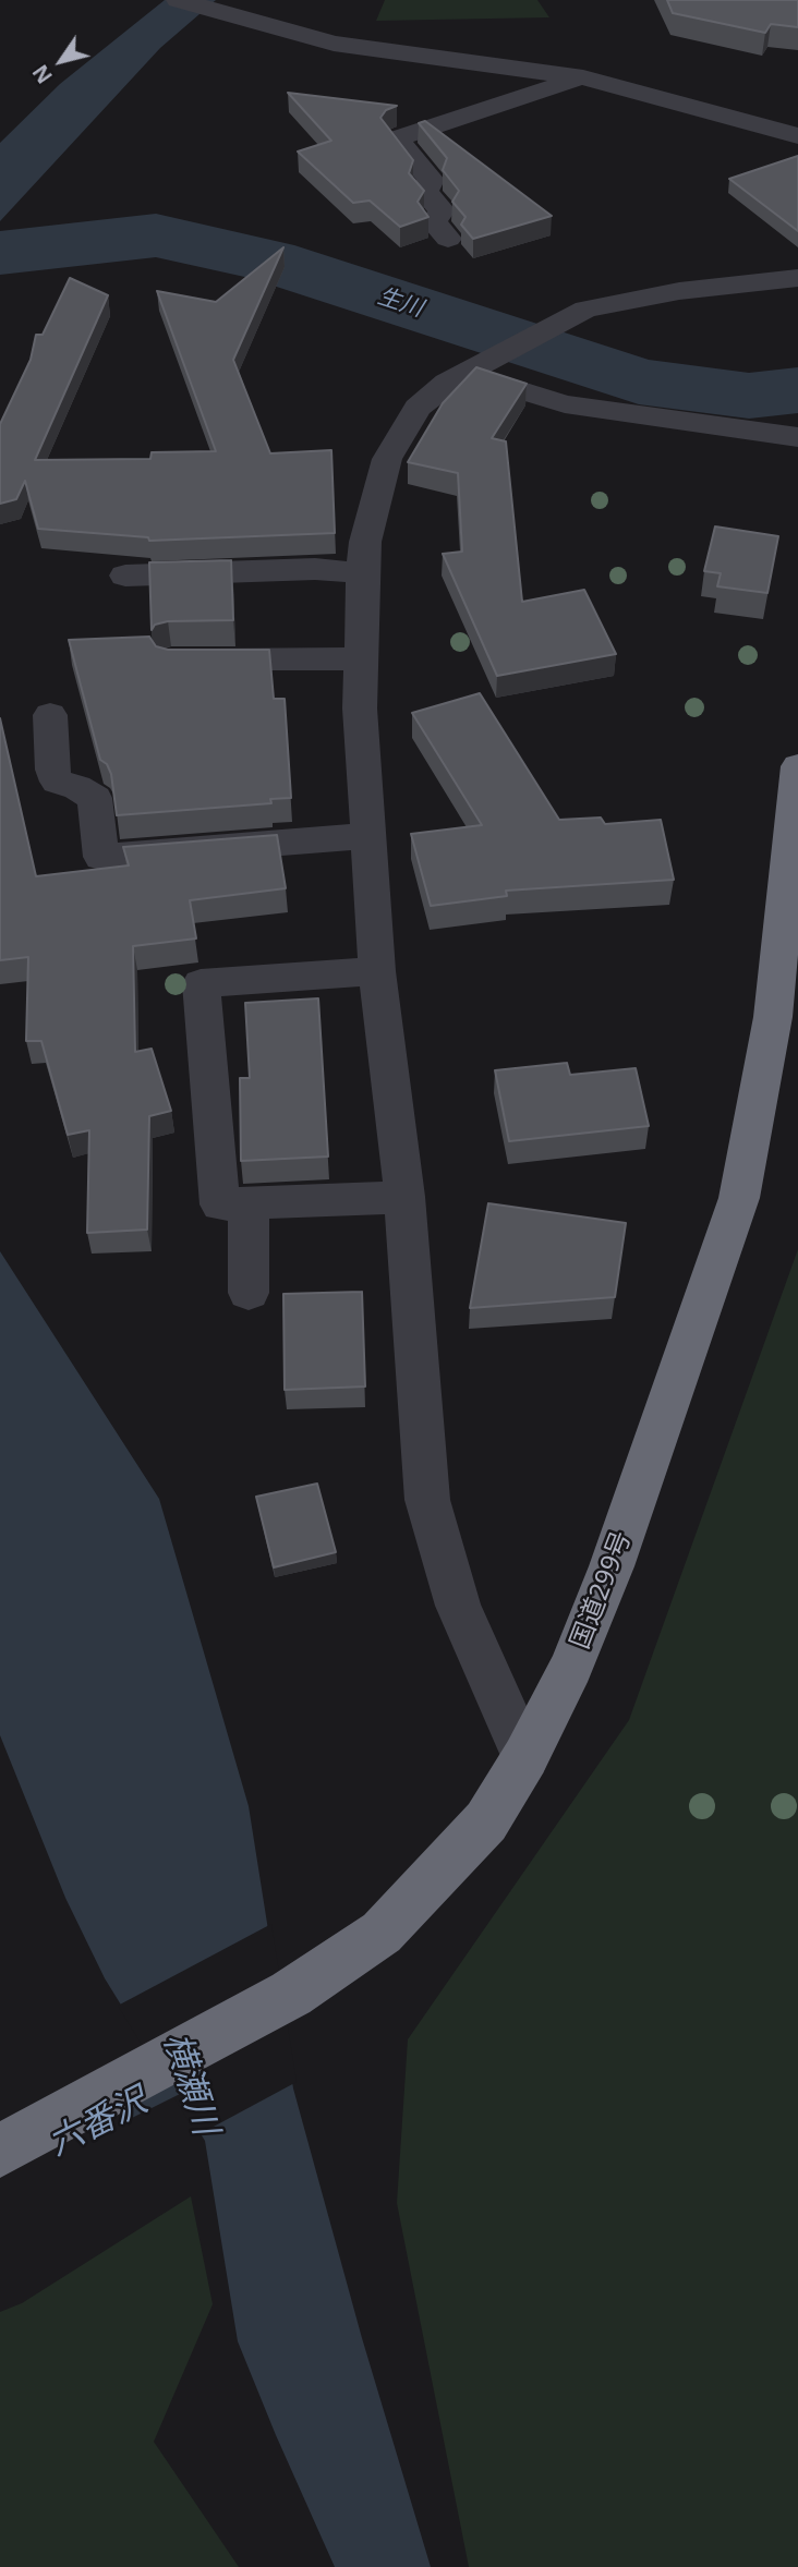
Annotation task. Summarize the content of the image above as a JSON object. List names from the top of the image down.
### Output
{
  "streets": {
    "highway": ["国道299号"]
  },
  "water": ["生川", "横瀬川", "六番沢"],
  "north": "bottom left"
}
